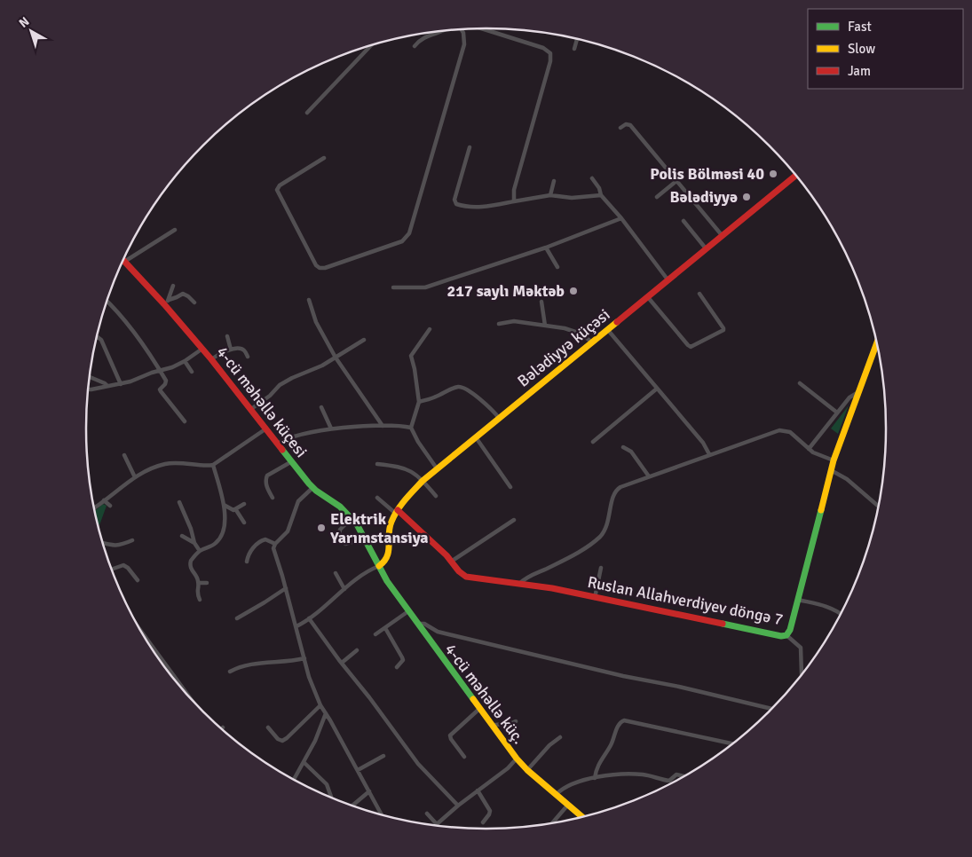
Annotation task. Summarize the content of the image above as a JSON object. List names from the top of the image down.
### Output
{
  "streets": {
    "street": [
      "Bələdiyyə küçəsi",
      "4-cü məhəllə küçesi",
      "Ruslan Allahverdiyev döngə 7",
      "4-cü məhəllə küç."
    ]
  },
  "crossings": [
    ["Bələdiyyə küçəsi", "4-cü məhəllə küçesi"],
    ["Bələdiyyə küçəsi", "Ruslan Allahverdiyev döngə 7"],
    ["Bələdiyyə küçəsi", "4-cü məhəllə küç."],
    ["4-cü məhəllə küçesi", "4-cü məhəllə küç."]
  ],
  "places": [
    "Polis Bölməsi 40",
    "Bələdiyyə",
    "217 saylı Məktəb",
    "Elektrik Yarımstansiya"
  ],
  "legend": ["Fast", "Slow", "Jam"],
  "north": "top left"
}
